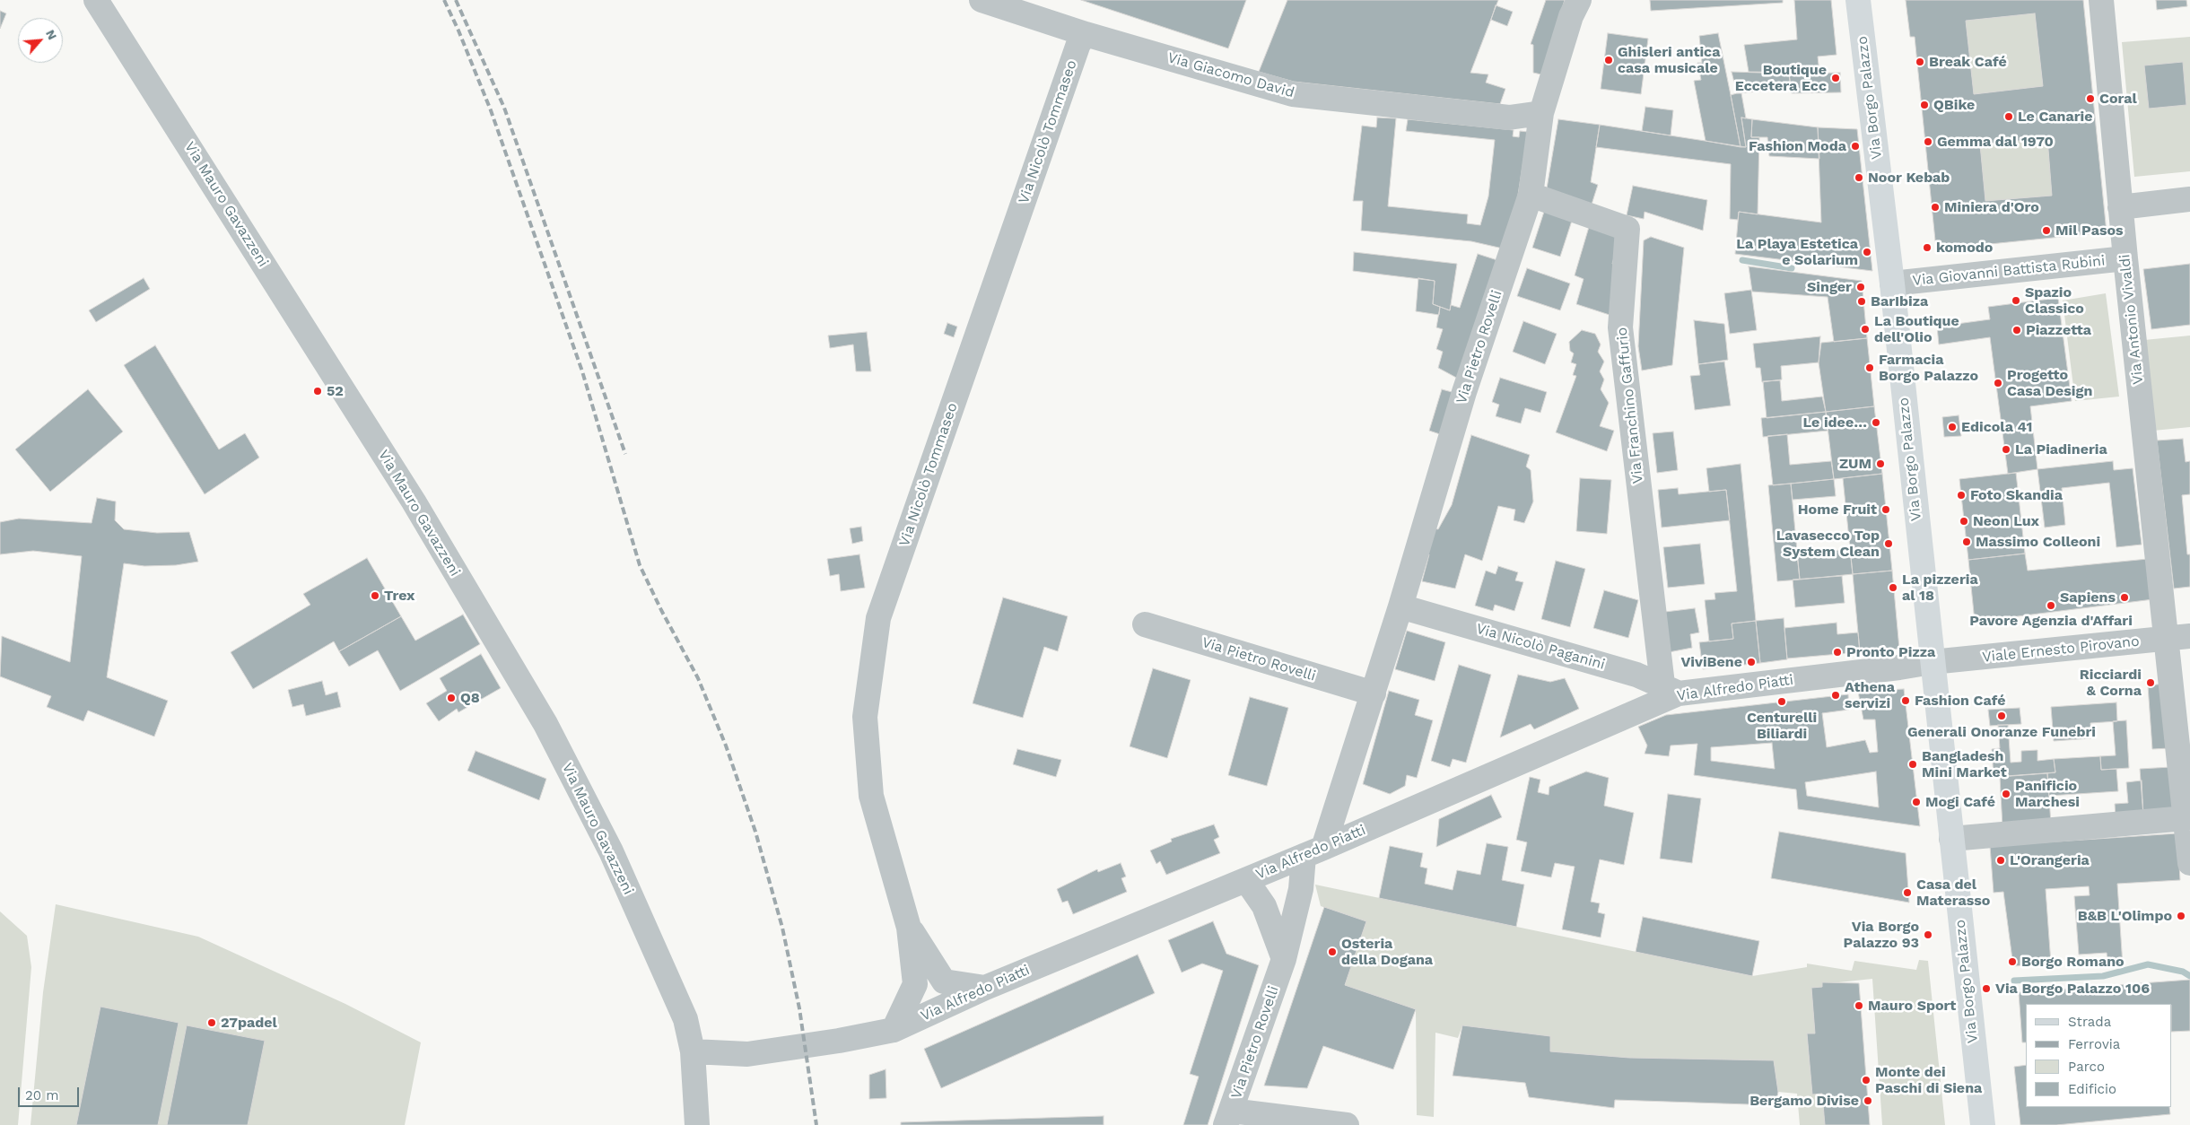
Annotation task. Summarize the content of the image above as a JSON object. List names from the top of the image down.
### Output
{
  "streets": {
    "main road": ["Via Borgo Palazzo"],
    "street": [
      "Via Giacomo David",
      "Via Nicolò Tommaseo",
      "Via Mauro Gavazzeni",
      "Via Giovanni Battista Rubini",
      "Via Antonio Vivaldi",
      "Via Pietro Rovelli",
      "Via Franchino Gaffurio",
      "Via Nicolò Paganini",
      "Viale Ernesto Pirovano",
      "Via Alfredo Piatti"
    ]
  },
  "crossings": [
    ["Via Giacomo David", "Via Nicolò Tommaseo"],
    ["Via Giacomo David", "Via Pietro Rovelli"],
    ["Via Borgo Palazzo", "Via Giovanni Battista Rubini"],
    ["Via Borgo Palazzo", "Viale Ernesto Pirovano"],
    ["Via Borgo Palazzo", "Via Alfredo Piatti"],
    ["Via Nicolò Tommaseo", "Via Alfredo Piatti"],
    ["Via Mauro Gavazzeni", "Via Alfredo Piatti"],
    ["Via Giovanni Battista Rubini", "Via Antonio Vivaldi"],
    ["Via Antonio Vivaldi", "Viale Ernesto Pirovano"],
    ["Via Pietro Rovelli", "Via Franchino Gaffurio"],
    ["Via Pietro Rovelli", "Via Nicolò Paganini"],
    ["Via Pietro Rovelli", "Via Alfredo Piatti"],
    ["Via Franchino Gaffurio", "Via Nicolò Paganini"],
    ["Via Franchino Gaffurio", "Via Alfredo Piatti"],
    ["Via Nicolò Paganini", "Via Alfredo Piatti"],
    ["Viale Ernesto Pirovano", "Via Alfredo Piatti"]
  ],
  "places": [
    "Ghisleri antica casa musicale",
    "Break Café",
    "Boutique Eccetera Ecc",
    "Coral",
    "QBike",
    "Le Canarie",
    "Gemma dal 1970",
    "Fashion Moda",
    "Noor Kebab",
    "Miniera d'Oro",
    "Mil Pasos",
    "komodo",
    "La Playa Estetica e Solarium",
    "Singer",
    "Spazio Classico",
    "BarIbiza",
    "La Boutique dell'Olio",
    "Piazzetta",
    "Farmacia Borgo Palazzo",
    "Progetto Casa Design",
    "52",
    "Le idee…",
    "Edicola 41",
    "La Piadineria",
    "ZUM",
    "Foto Skandia",
    "Home Fruit",
    "Neon Lux",
    "Massimo Colleoni",
    "Lavasecco Top System Clean",
    "La pizzeria al 18",
    "Trex",
    "Sapiens",
    "Pavore Agenzia d'Affari",
    "Pronto Pizza",
    "ViviBene",
    "Ricciardi & Corna",
    "Athena servizi",
    "Q8",
    "Fashion Café",
    "Centurelli Biliardi",
    "Generali Onoranze Funebri",
    "Bangladesh Mini Market",
    "Panificio Marchesi",
    "Mogi Café",
    "L'Orangeria",
    "Casa del Materasso",
    "B&B L'Olimpo",
    "Via Borgo Palazzo 93",
    "Osteria della Dogana",
    "Borgo Romano",
    "Via Borgo Palazzo 106",
    "Mauro Sport",
    "27padel",
    "Monte dei Paschi di Siena",
    "Bergamo Divise"
  ],
  "legend": [
    "Strada",
    "Ferrovia",
    "Parco",
    "Edificio"
  ],
  "scale_bar": "20 m",
  "north": "top right"
}
